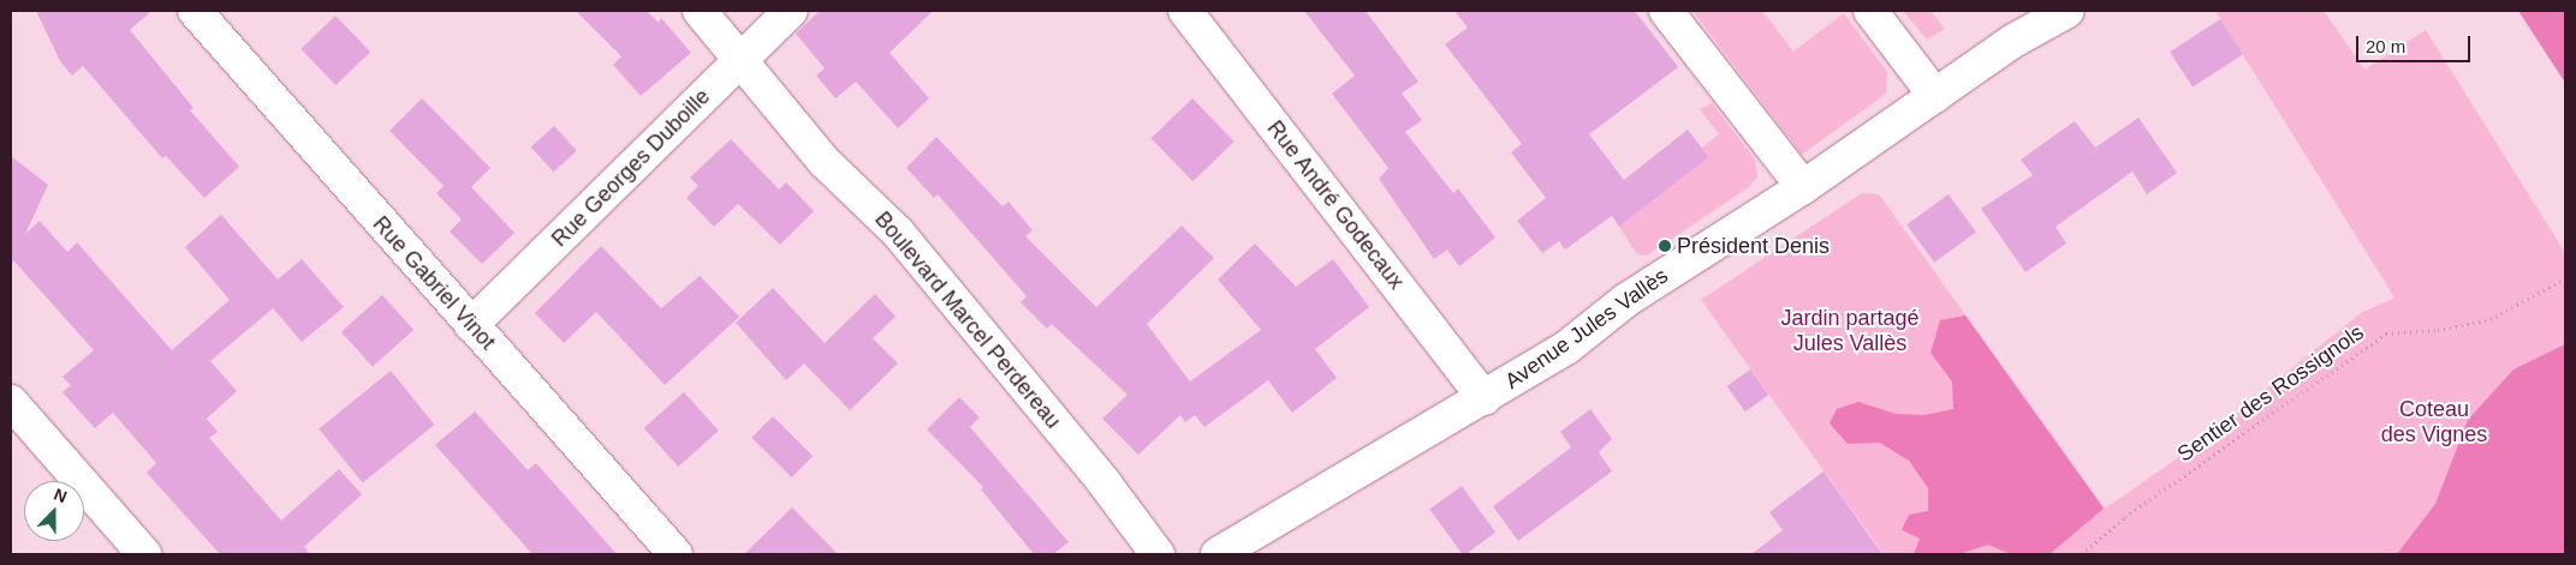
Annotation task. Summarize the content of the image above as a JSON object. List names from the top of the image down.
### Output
{
  "streets": {
    "street": [
      "Rue Georges Duboille",
      "Rue André Godecaux",
      "Rue Gabriel Vinot",
      "Boulevard Marcel Perdereau",
      "Avenue Jules Vallès"
    ],
    "path": ["Sentier des Rossignols"]
  },
  "crossings": [
    ["Rue Georges Duboille", "Rue Gabriel Vinot"],
    ["Rue Georges Duboille", "Boulevard Marcel Perdereau"],
    ["Rue André Godecaux", "Avenue Jules Vallès"]
  ],
  "parks": ["Jardin partagé Jules Vallès", "Coteau des Vignes"],
  "places": ["Président Denis"],
  "scale_bar": "20 m",
  "north": "top"
}
